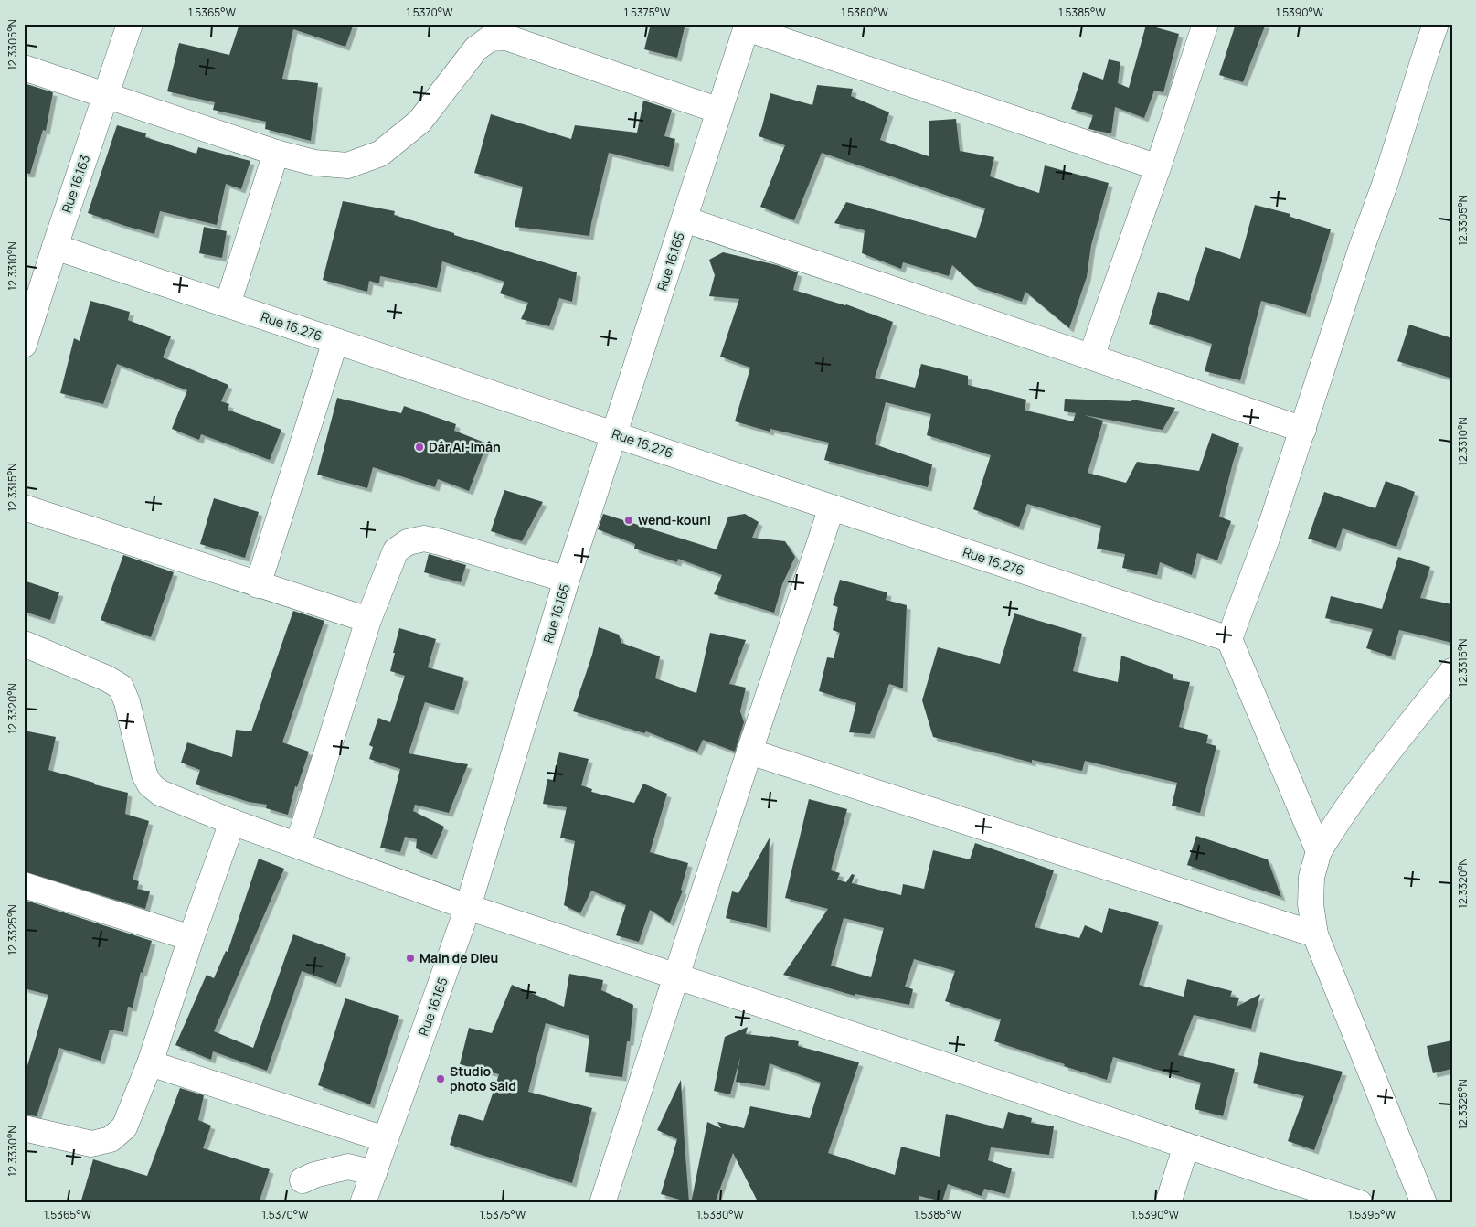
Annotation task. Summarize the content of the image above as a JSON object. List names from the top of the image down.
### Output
{
  "streets": {
    "street": ["Rue 16.163", "Rue 16.165", "Rue 16.276"]
  },
  "crossings": [
    ["Rue 16.163", "Rue 16.276"],
    ["Rue 16.165", "Rue 16.276"]
  ],
  "places": [
    "Dâr Al-Imân",
    "wend-kouni",
    "Main de Dieu",
    "Studio photo Said"
  ],
  "coordinates": [
    "1.5365°W",
    "1.5370°W",
    "1.5375°W",
    "1.5380°W",
    "1.5385°W",
    "1.5390°W",
    "12.3305°N",
    "12.3310°N",
    "12.3315°N",
    "12.3320°N",
    "12.3325°N",
    "12.3330°N",
    "1.5395°W"
  ]
}
